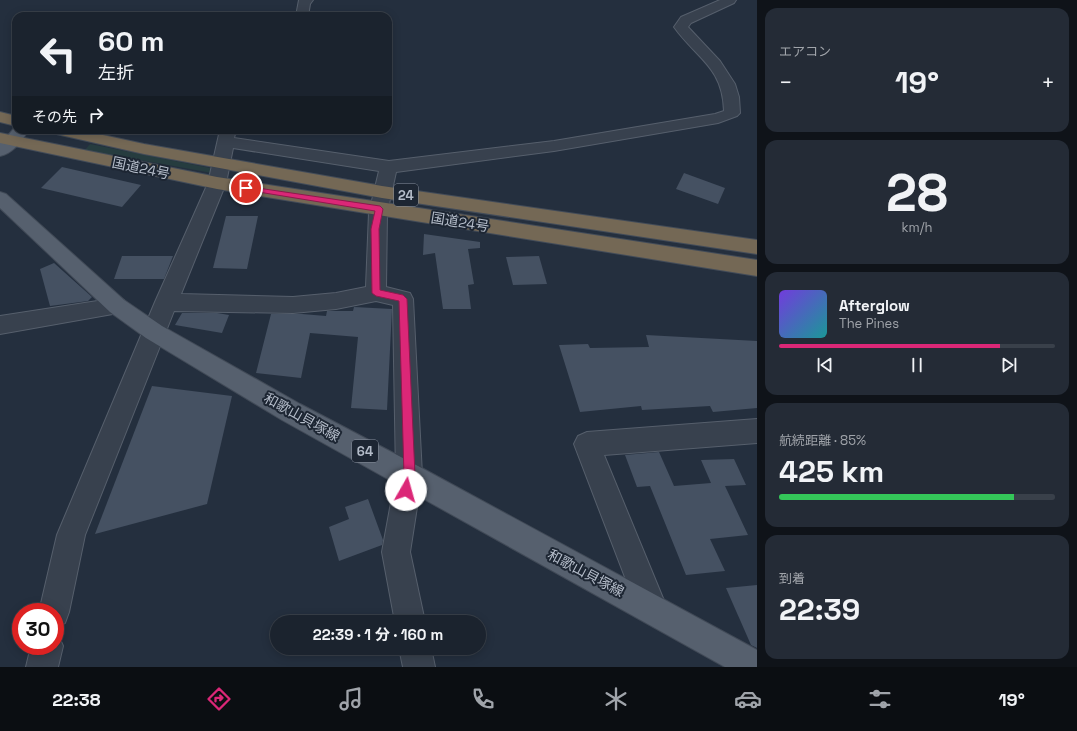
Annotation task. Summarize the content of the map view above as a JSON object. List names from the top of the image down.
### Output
{
  "streets": {
    "highway": ["国道24号", "24"],
    "main road": ["和歌山貝塚線", "64"]
  },
  "page": {
    "tile": [
      "エアコン",
      ["28", "km/h"],
      ["航続距離 · 85%", "425 km"],
      ["到着", "22:39"]
    ],
    "turn": ["60 m", "左折"],
    "heat": ["−", "19°", "+"],
    "then": "その先",
    "song": ["Afterglow", "The Pines"],
    "limit": "30",
    "trip": "22:39 · 1 分 · 160 m",
    "tabs": ["22:38", "19°"]
  }
}
